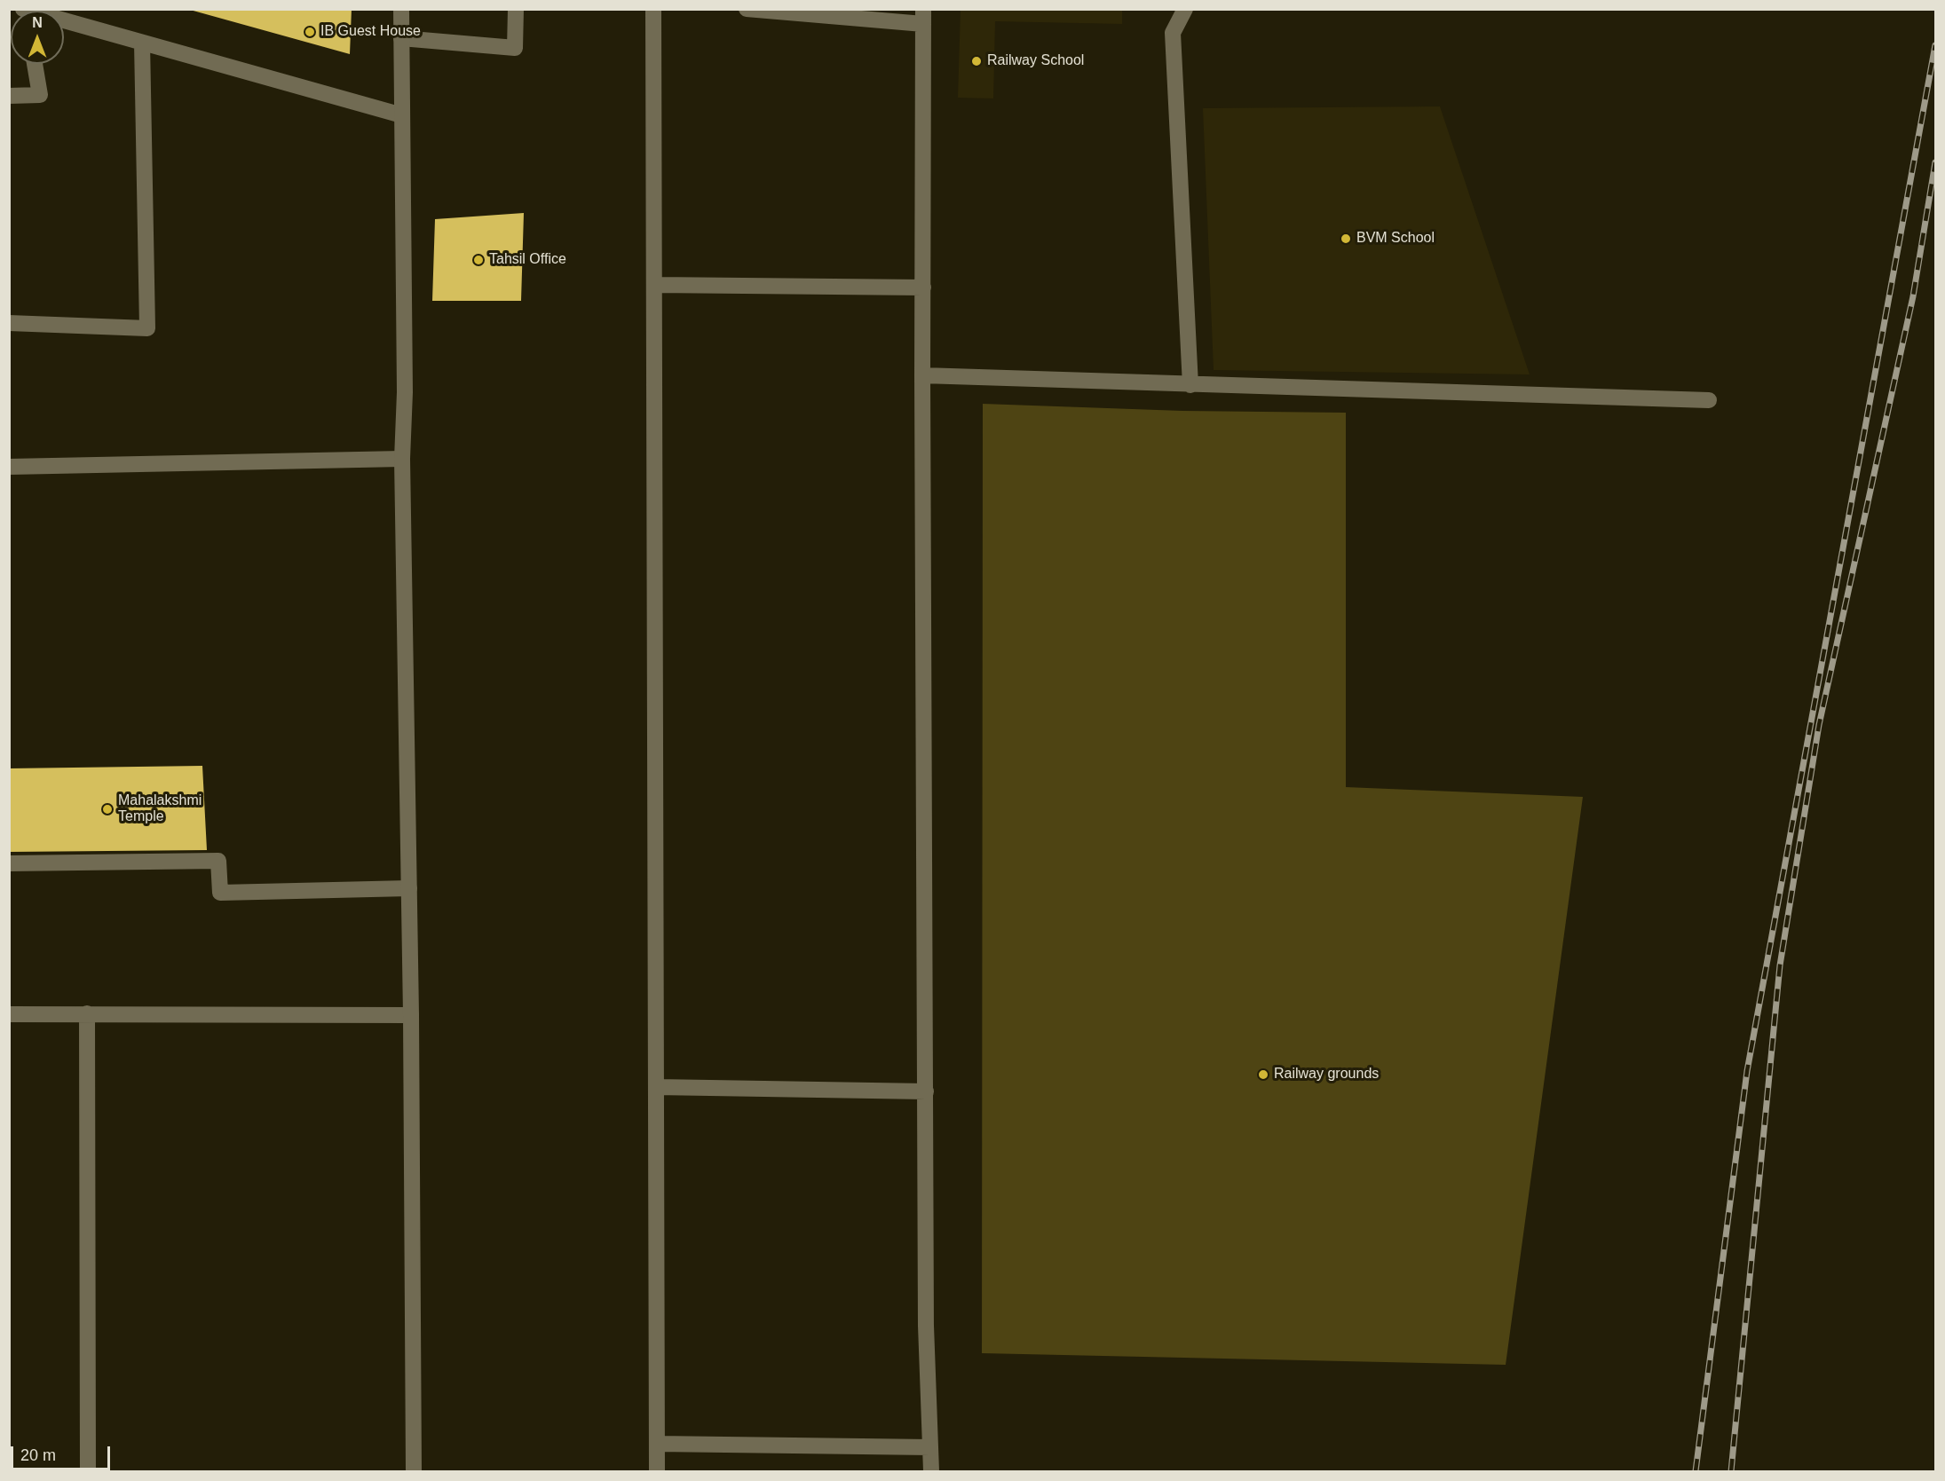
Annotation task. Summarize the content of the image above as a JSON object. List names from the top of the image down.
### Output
{
  "places": [
    "IB Guest House",
    "Railway School",
    "BVM School",
    "Tahsil Office",
    "Mahalakshmi Temple",
    "Railway grounds"
  ],
  "scale_bar": "20 m",
  "north": "top"
}
